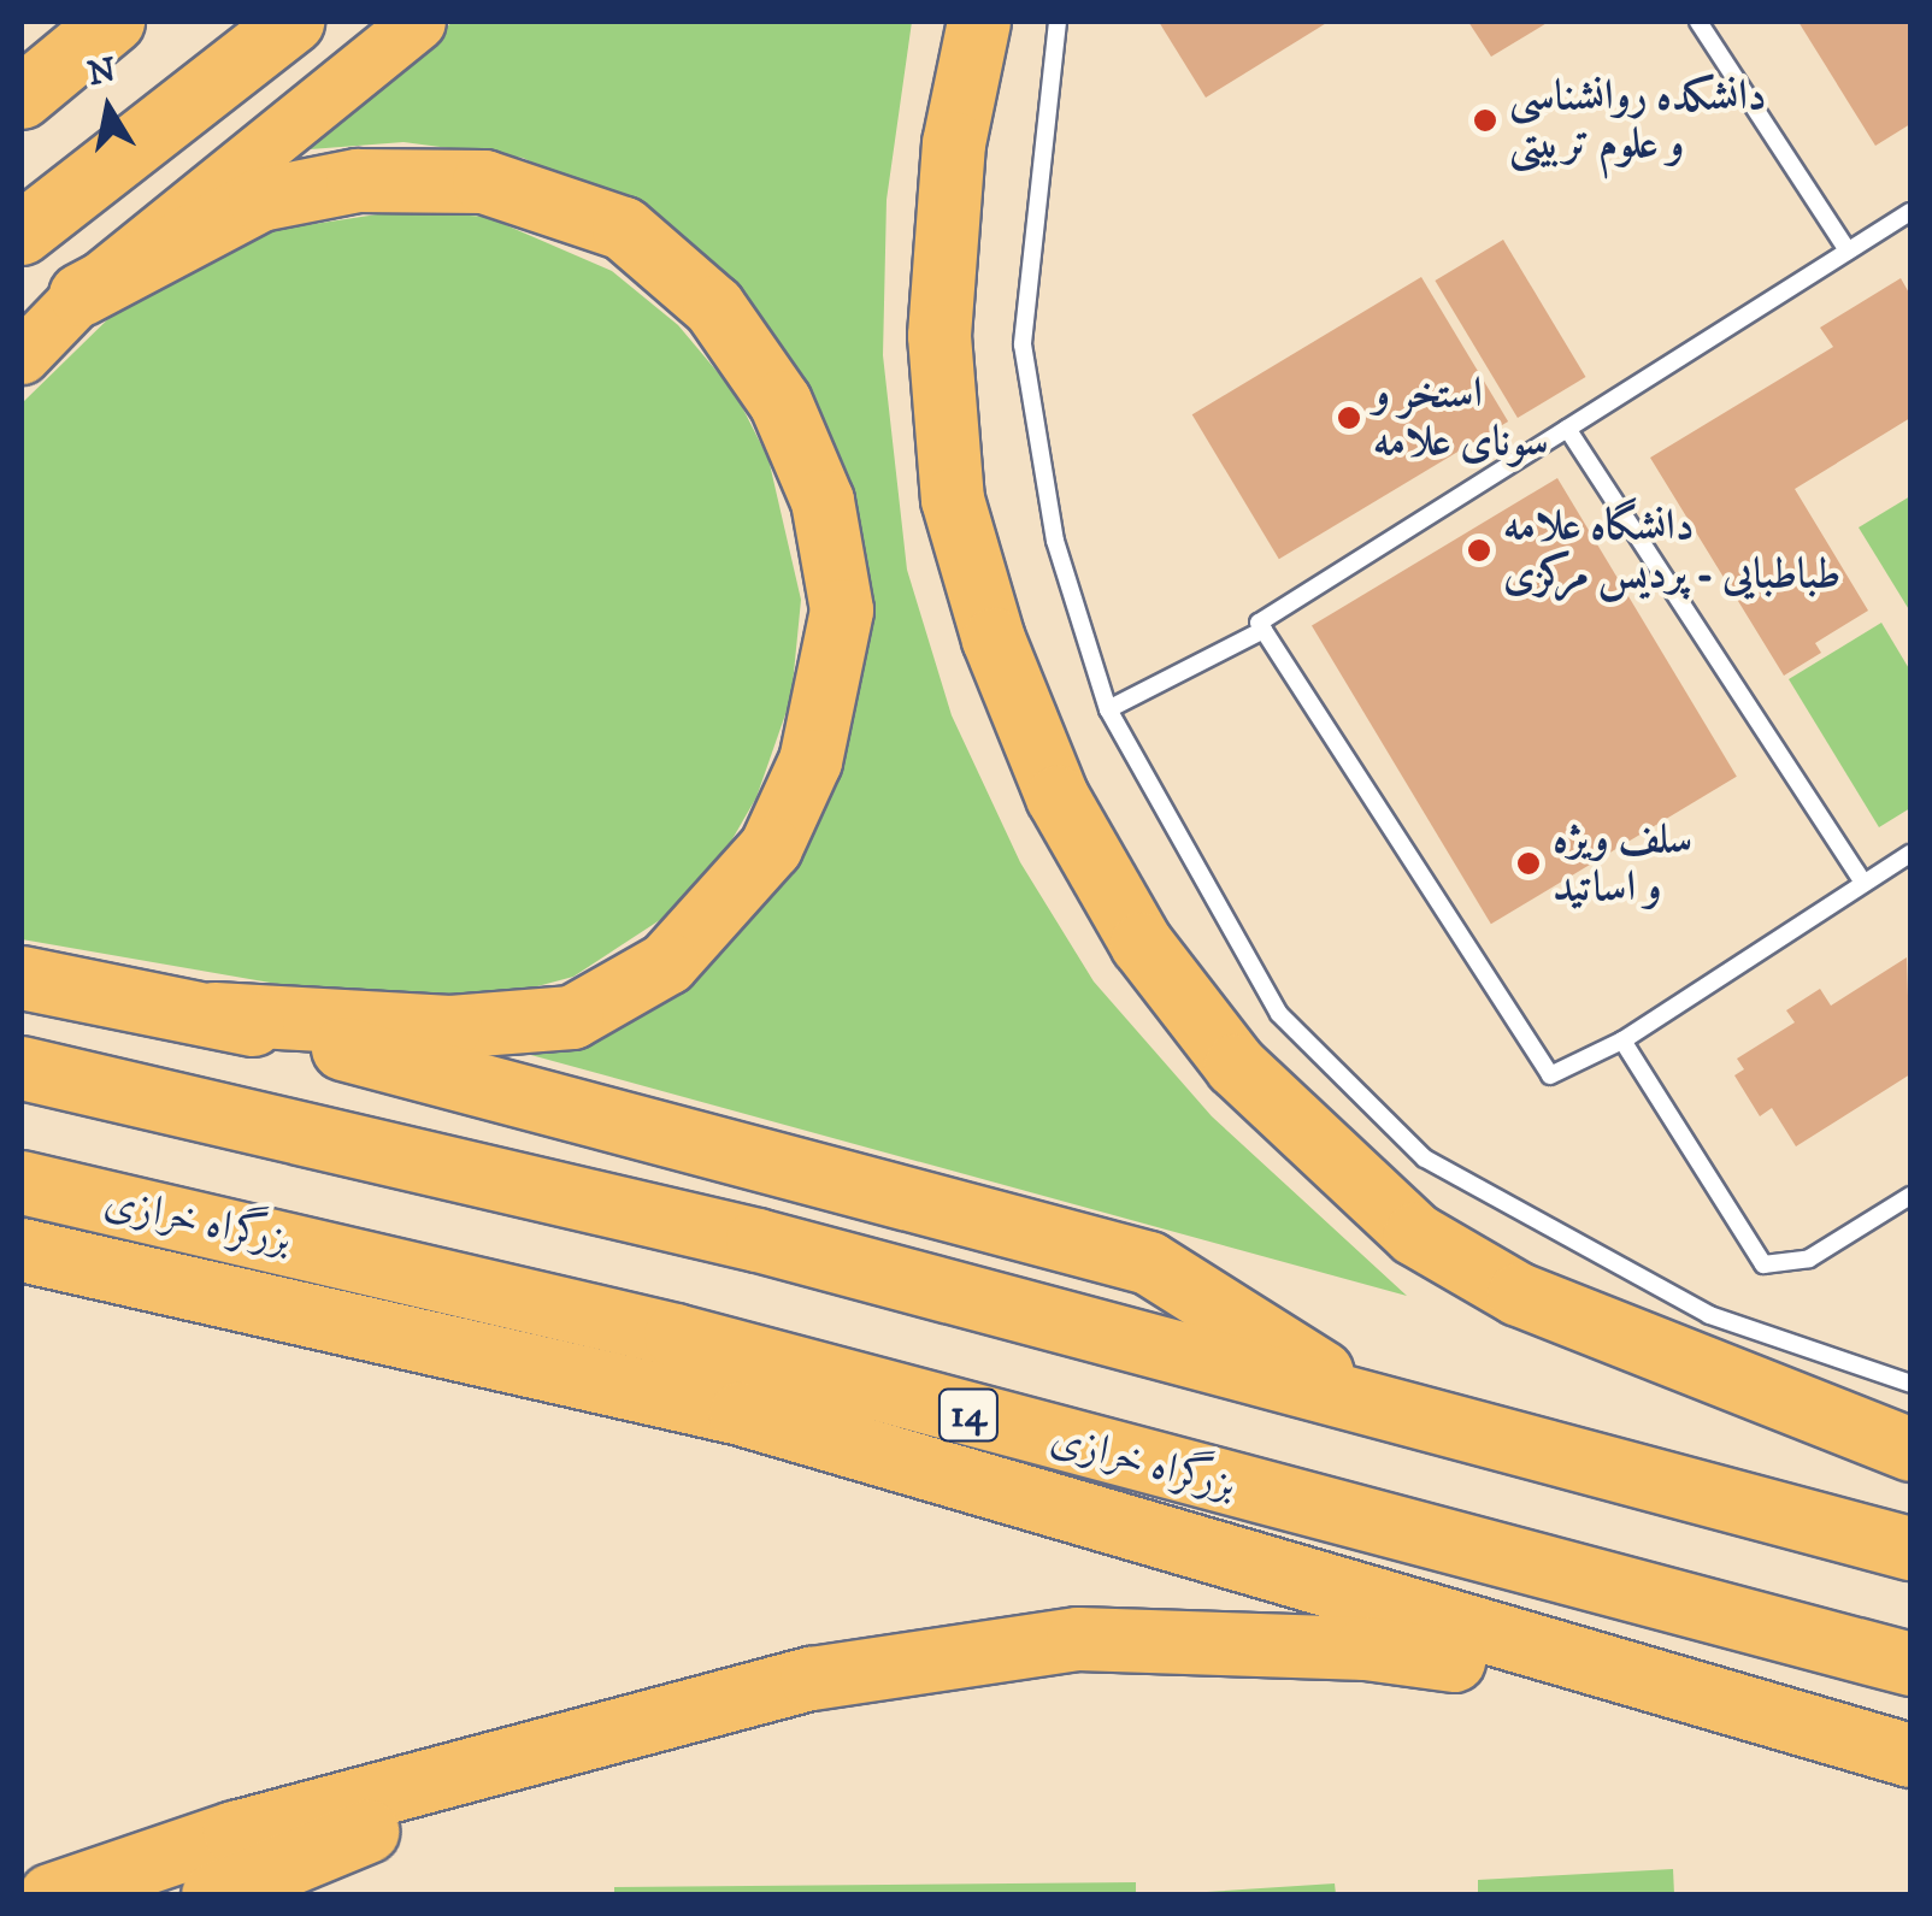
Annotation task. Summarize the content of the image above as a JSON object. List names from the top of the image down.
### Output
{
  "streets": {
    "highway": ["بزرگراه خرازی", "14"]
  },
  "places": [
    "دانشکده روانشناسی و علوم تربیتی",
    "استخر و سونای علامه",
    "دانشگاه علامه طباطبایی - پردیس مرکزی",
    "سلف ویژه و اساتید"
  ],
  "north": "top"
}
